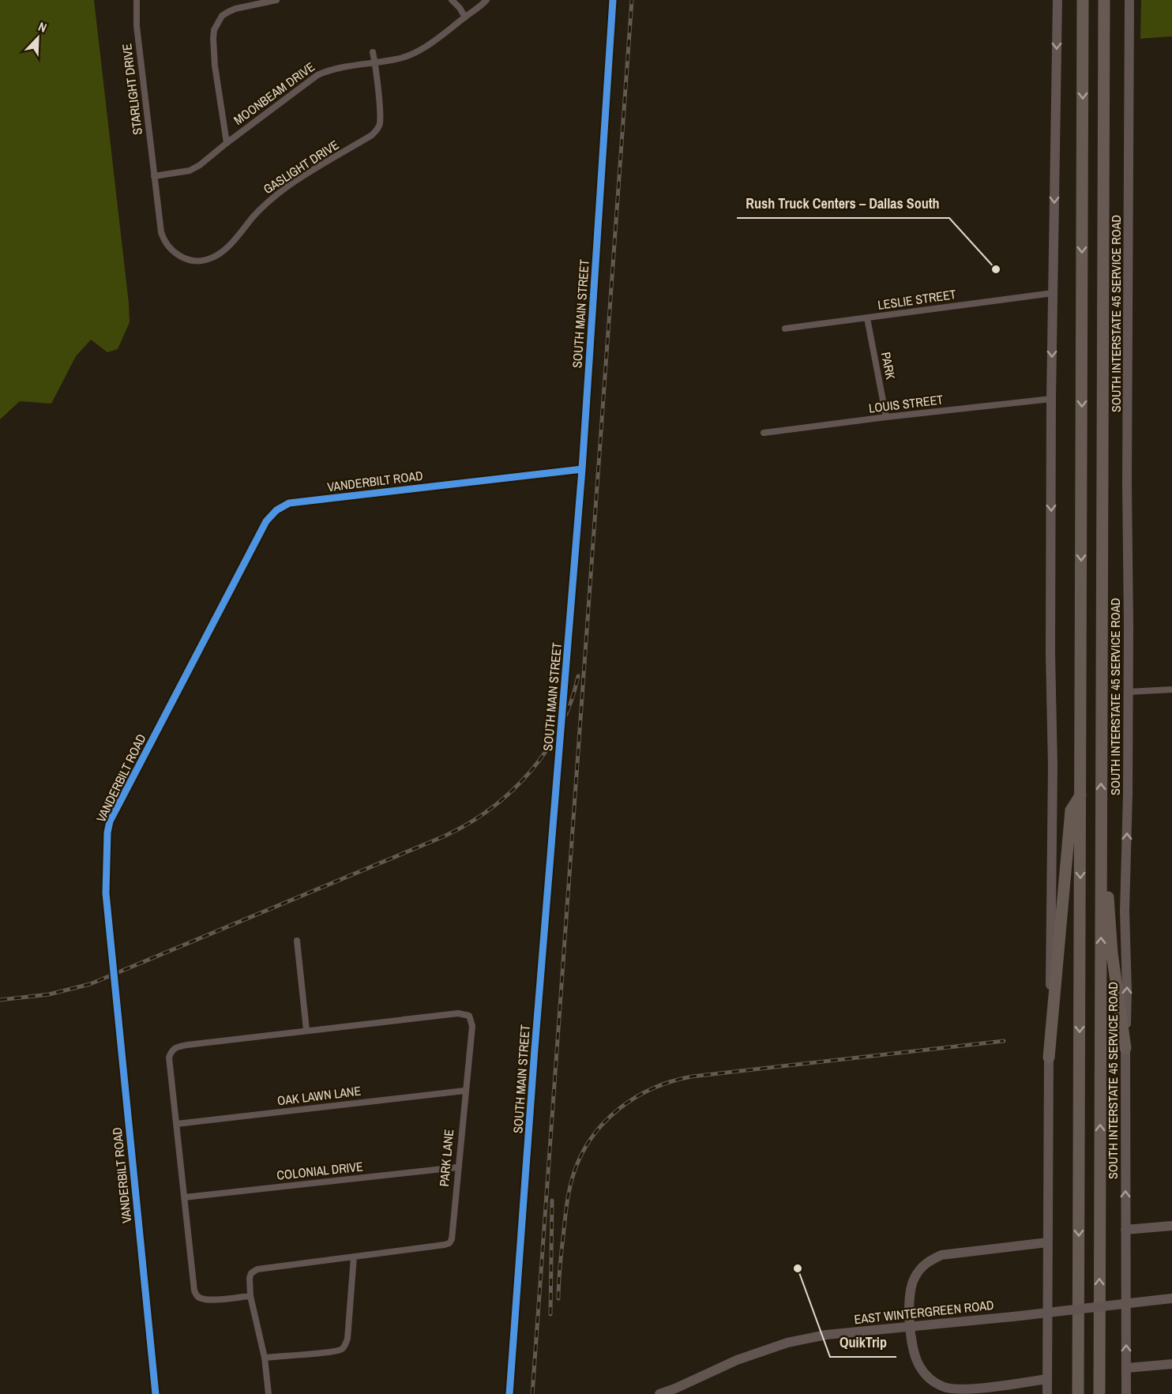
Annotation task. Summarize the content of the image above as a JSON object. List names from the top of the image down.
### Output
{
  "streets": {
    "main road": ["SOUTH INTERSTATE 45 SERVICE ROAD", "EAST WINTERGREEN ROAD"],
    "street": [
      "STARLIGHT DRIVE",
      "MOONBEAM DRIVE",
      "GASLIGHT DRIVE",
      "LESLIE STREET",
      "SOUTH MAIN STREET",
      "PARK",
      "LOUIS STREET",
      "VANDERBILT ROAD",
      "OAK LAWN LANE",
      "PARK LANE",
      "COLONIAL DRIVE"
    ]
  },
  "crossings": [
    ["STARLIGHT DRIVE", "MOONBEAM DRIVE"],
    ["STARLIGHT DRIVE", "GASLIGHT DRIVE"],
    ["MOONBEAM DRIVE", "GASLIGHT DRIVE"],
    ["LESLIE STREET", "PARK"],
    ["SOUTH MAIN STREET", "VANDERBILT ROAD"],
    ["PARK", "LOUIS STREET"],
    ["OAK LAWN LANE", "PARK LANE"],
    ["PARK LANE", "COLONIAL DRIVE"]
  ],
  "places": ["Rush Truck Centers – Dallas South", "QuikTrip"],
  "north": "top right"
}
